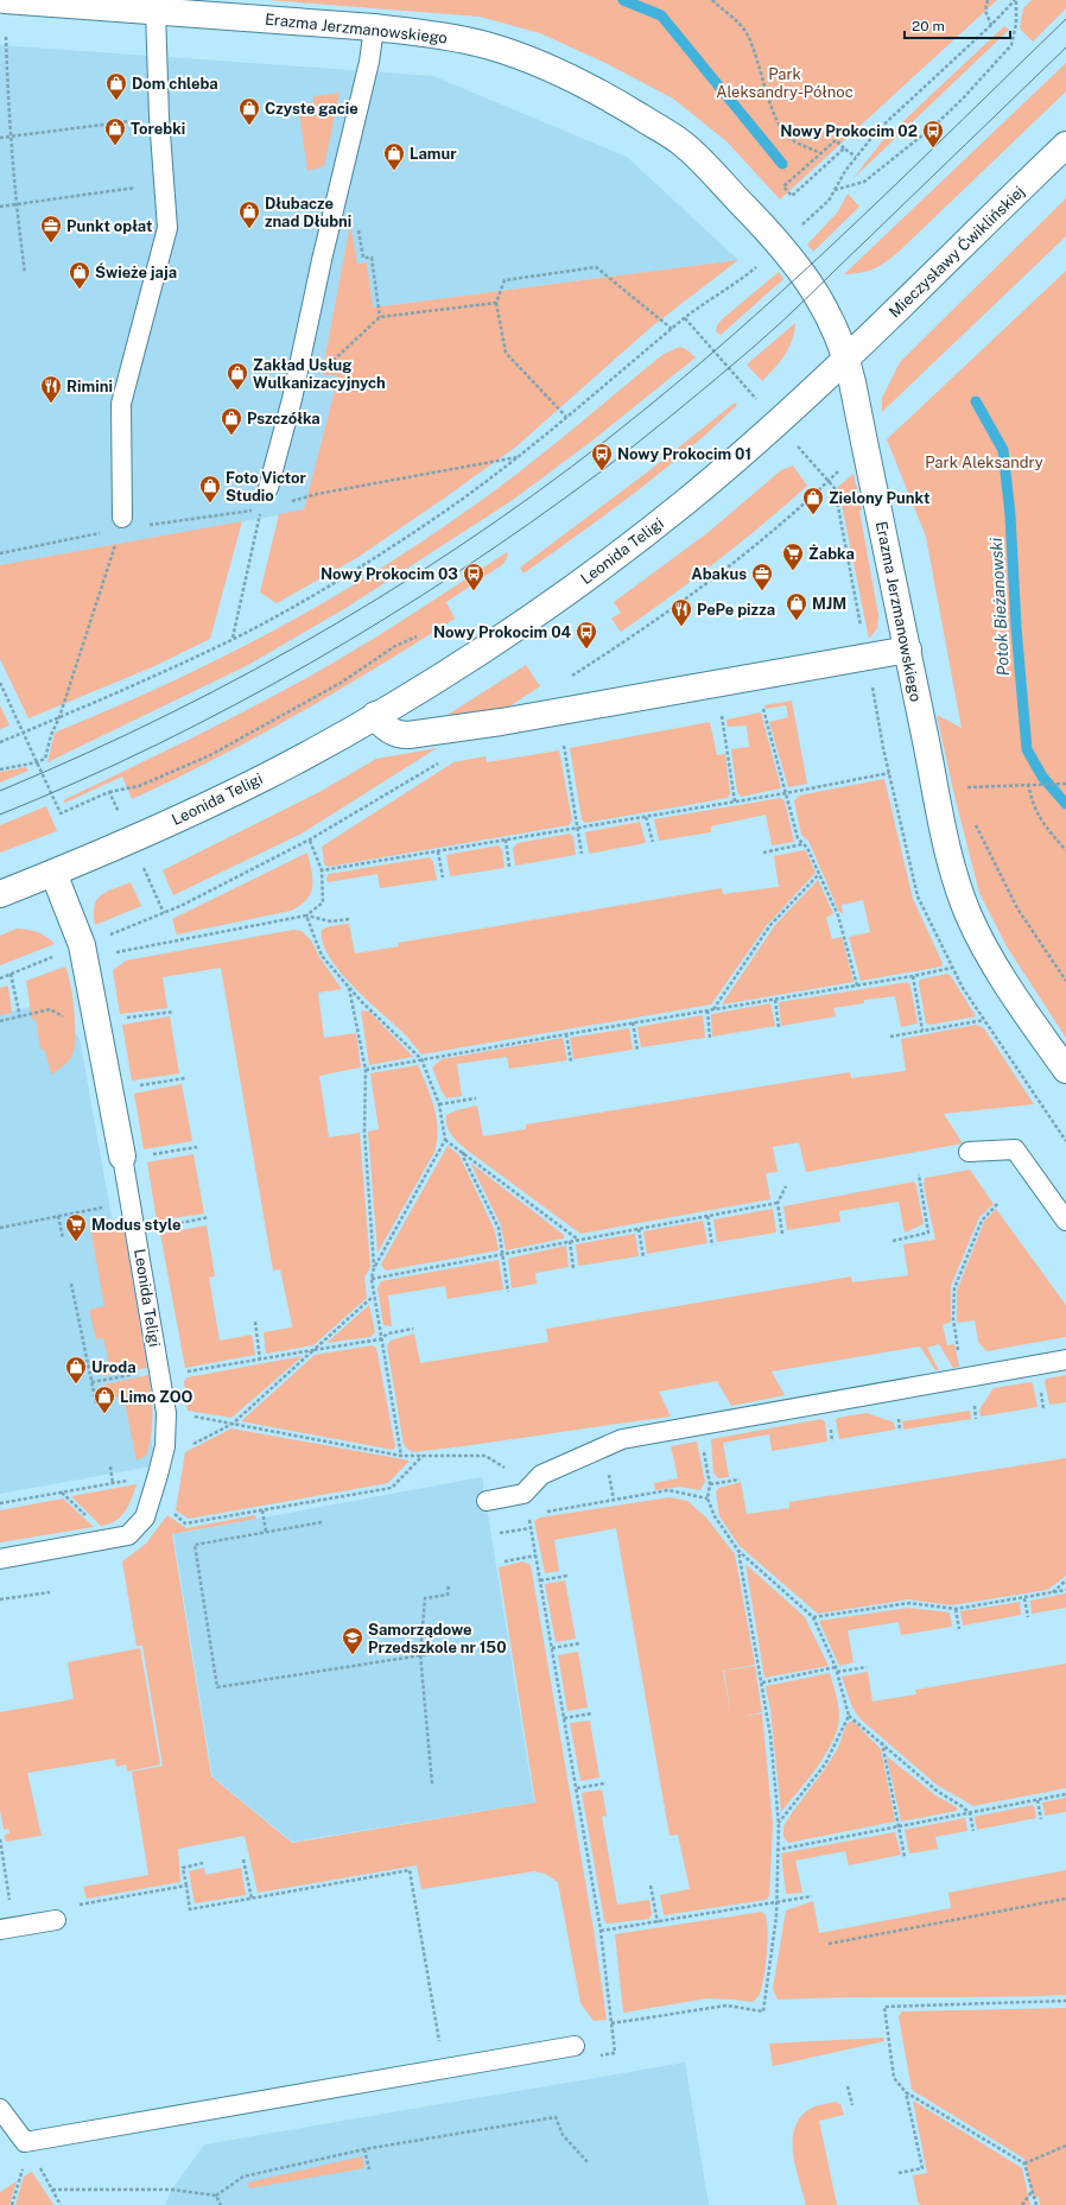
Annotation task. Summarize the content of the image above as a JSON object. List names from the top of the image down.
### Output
{
  "streets": {
    "street": ["Erazma Jerzmanowskiego", "Mieczysławy Ćwiklińskiej", "Leonida Teligi"]
  },
  "crossings": [
    ["Erazma Jerzmanowskiego", "Mieczysławy Ćwiklińskiej"],
    ["Erazma Jerzmanowskiego", "Leonida Teligi"],
    ["Mieczysławy Ćwiklińskiej", "Leonida Teligi"]
  ],
  "water": ["Potok Bieżanowski"],
  "parks": ["Park Aleksandry-Północ", "Park Aleksandry"],
  "places": {
    "shop": [
      "Dom chleba",
      "Czyste gacie",
      "Torebki",
      "Lamur",
      "Dłubacze znad Dłubni",
      "Świeże jaja",
      "Zakład Usług Wulkanizacyjnych",
      "Pszczółka",
      "Foto Victor Studio",
      "Zielony Punkt",
      "MJM",
      "Uroda",
      "Limo ZOO"
    ],
    "bus stop": [
      "Nowy Prokocim 02",
      "Nowy Prokocim 01",
      "Nowy Prokocim 03",
      "Nowy Prokocim 04"
    ],
    "office": ["Punkt opłat", "Abakus"],
    "restaurant": ["Rimini", "PePe pizza"],
    "supermarket": ["Żabka", "Modus style"],
    "school or university": ["Samorządowe Przedszkole nr 150"]
  },
  "scale_bar": "20 m"
}
